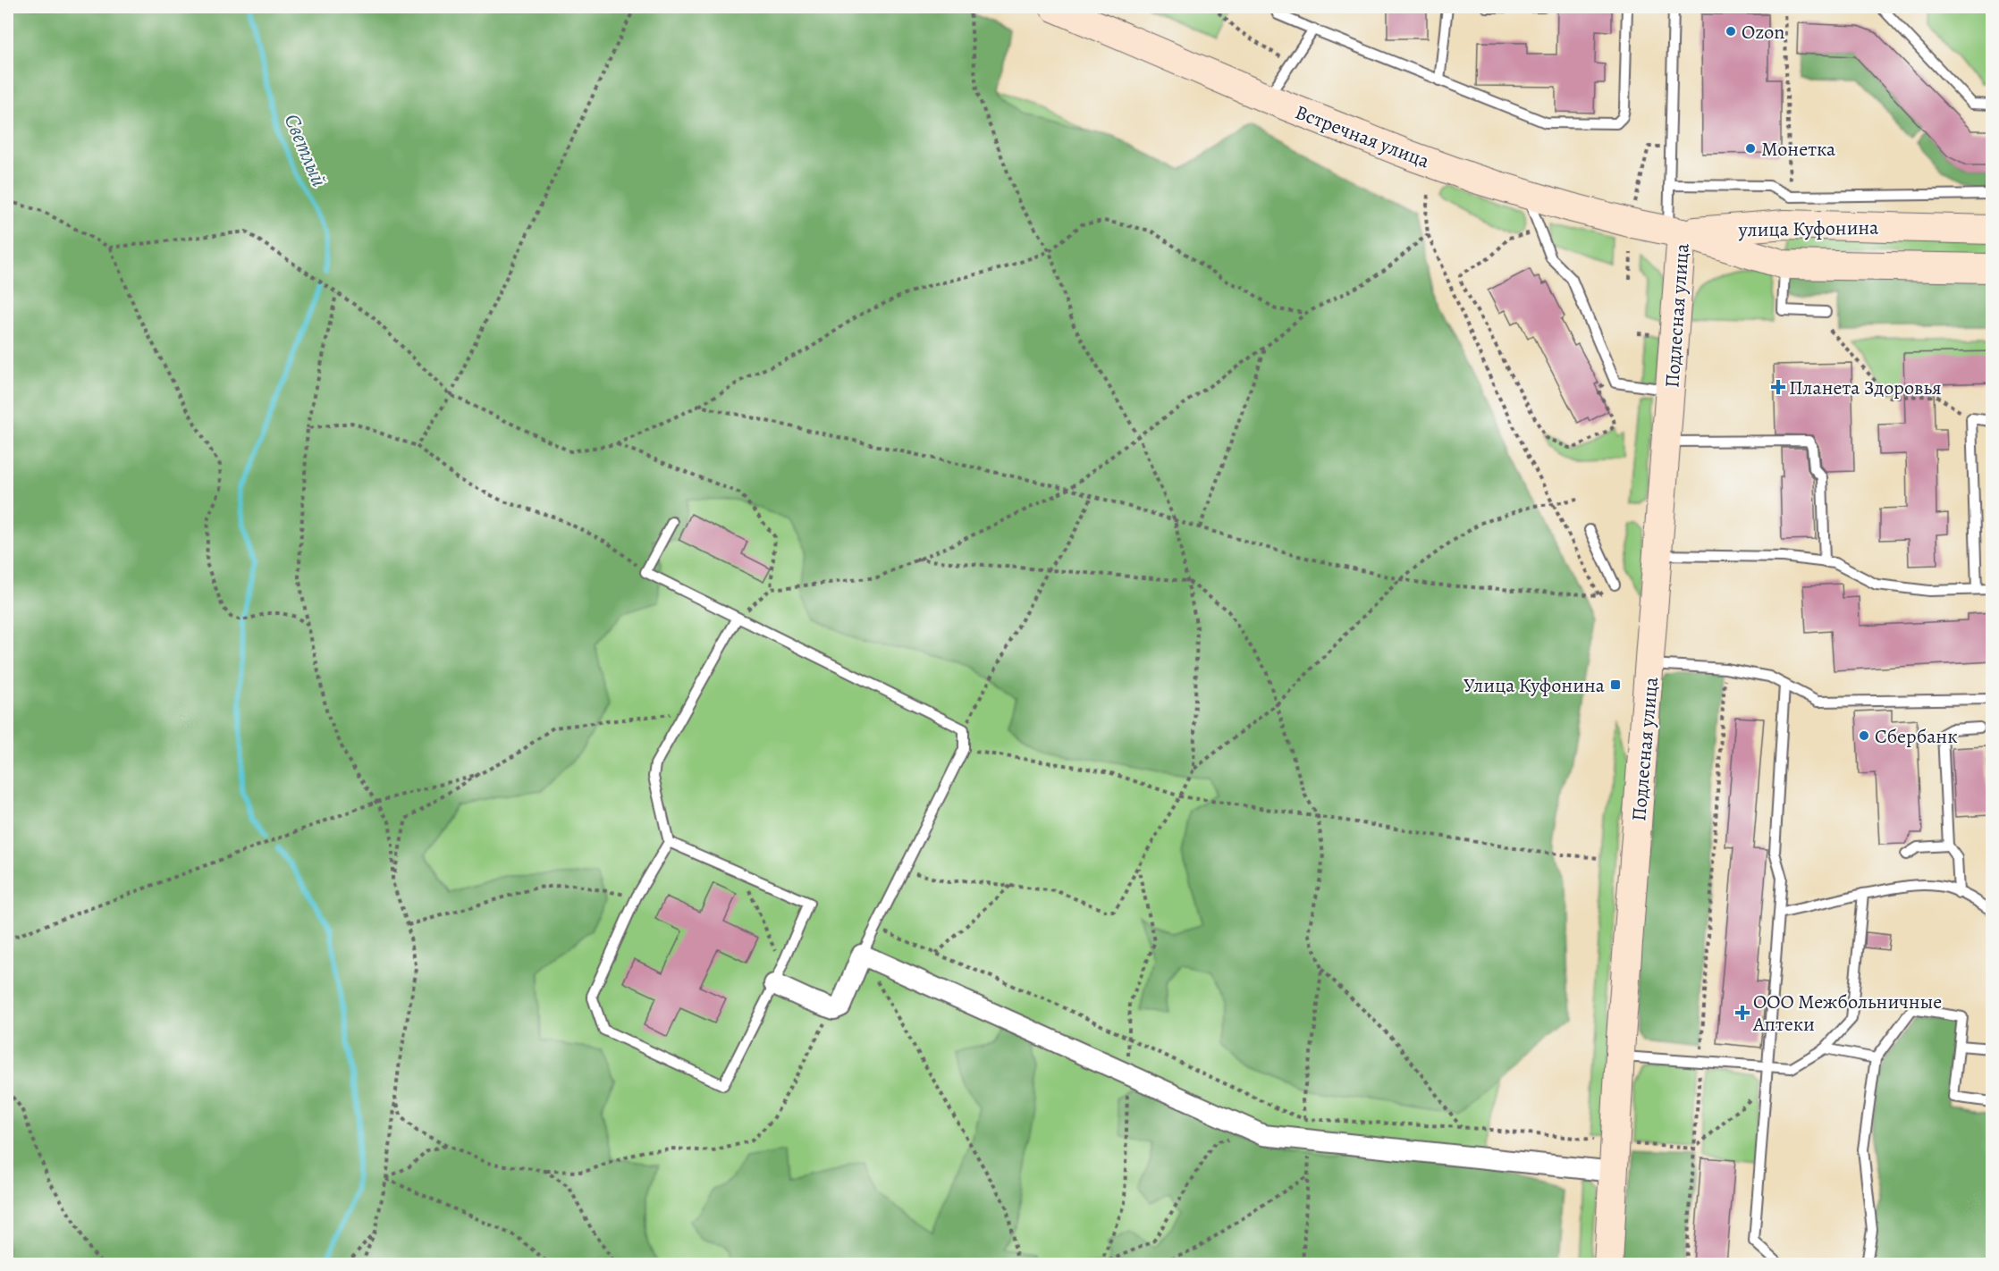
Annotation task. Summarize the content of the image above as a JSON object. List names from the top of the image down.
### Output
{
  "streets": {
    "main road": ["Встречная улица", "улица Куфонина", "Подлесная улица"]
  },
  "crossings": [
    ["Встречная улица", "улица Куфонина"],
    ["Встречная улица", "Подлесная улица"],
    ["улица Куфонина", "Подлесная улица"]
  ],
  "water": ["Светлый"],
  "places": {
    "other": ["Ozon", "Монетка", "Сбербанк"],
    "health": ["Планета Здоровья", "ООО Межбольничные Аптеки"],
    "transit": ["Улица Куфонина"]
  }
}
